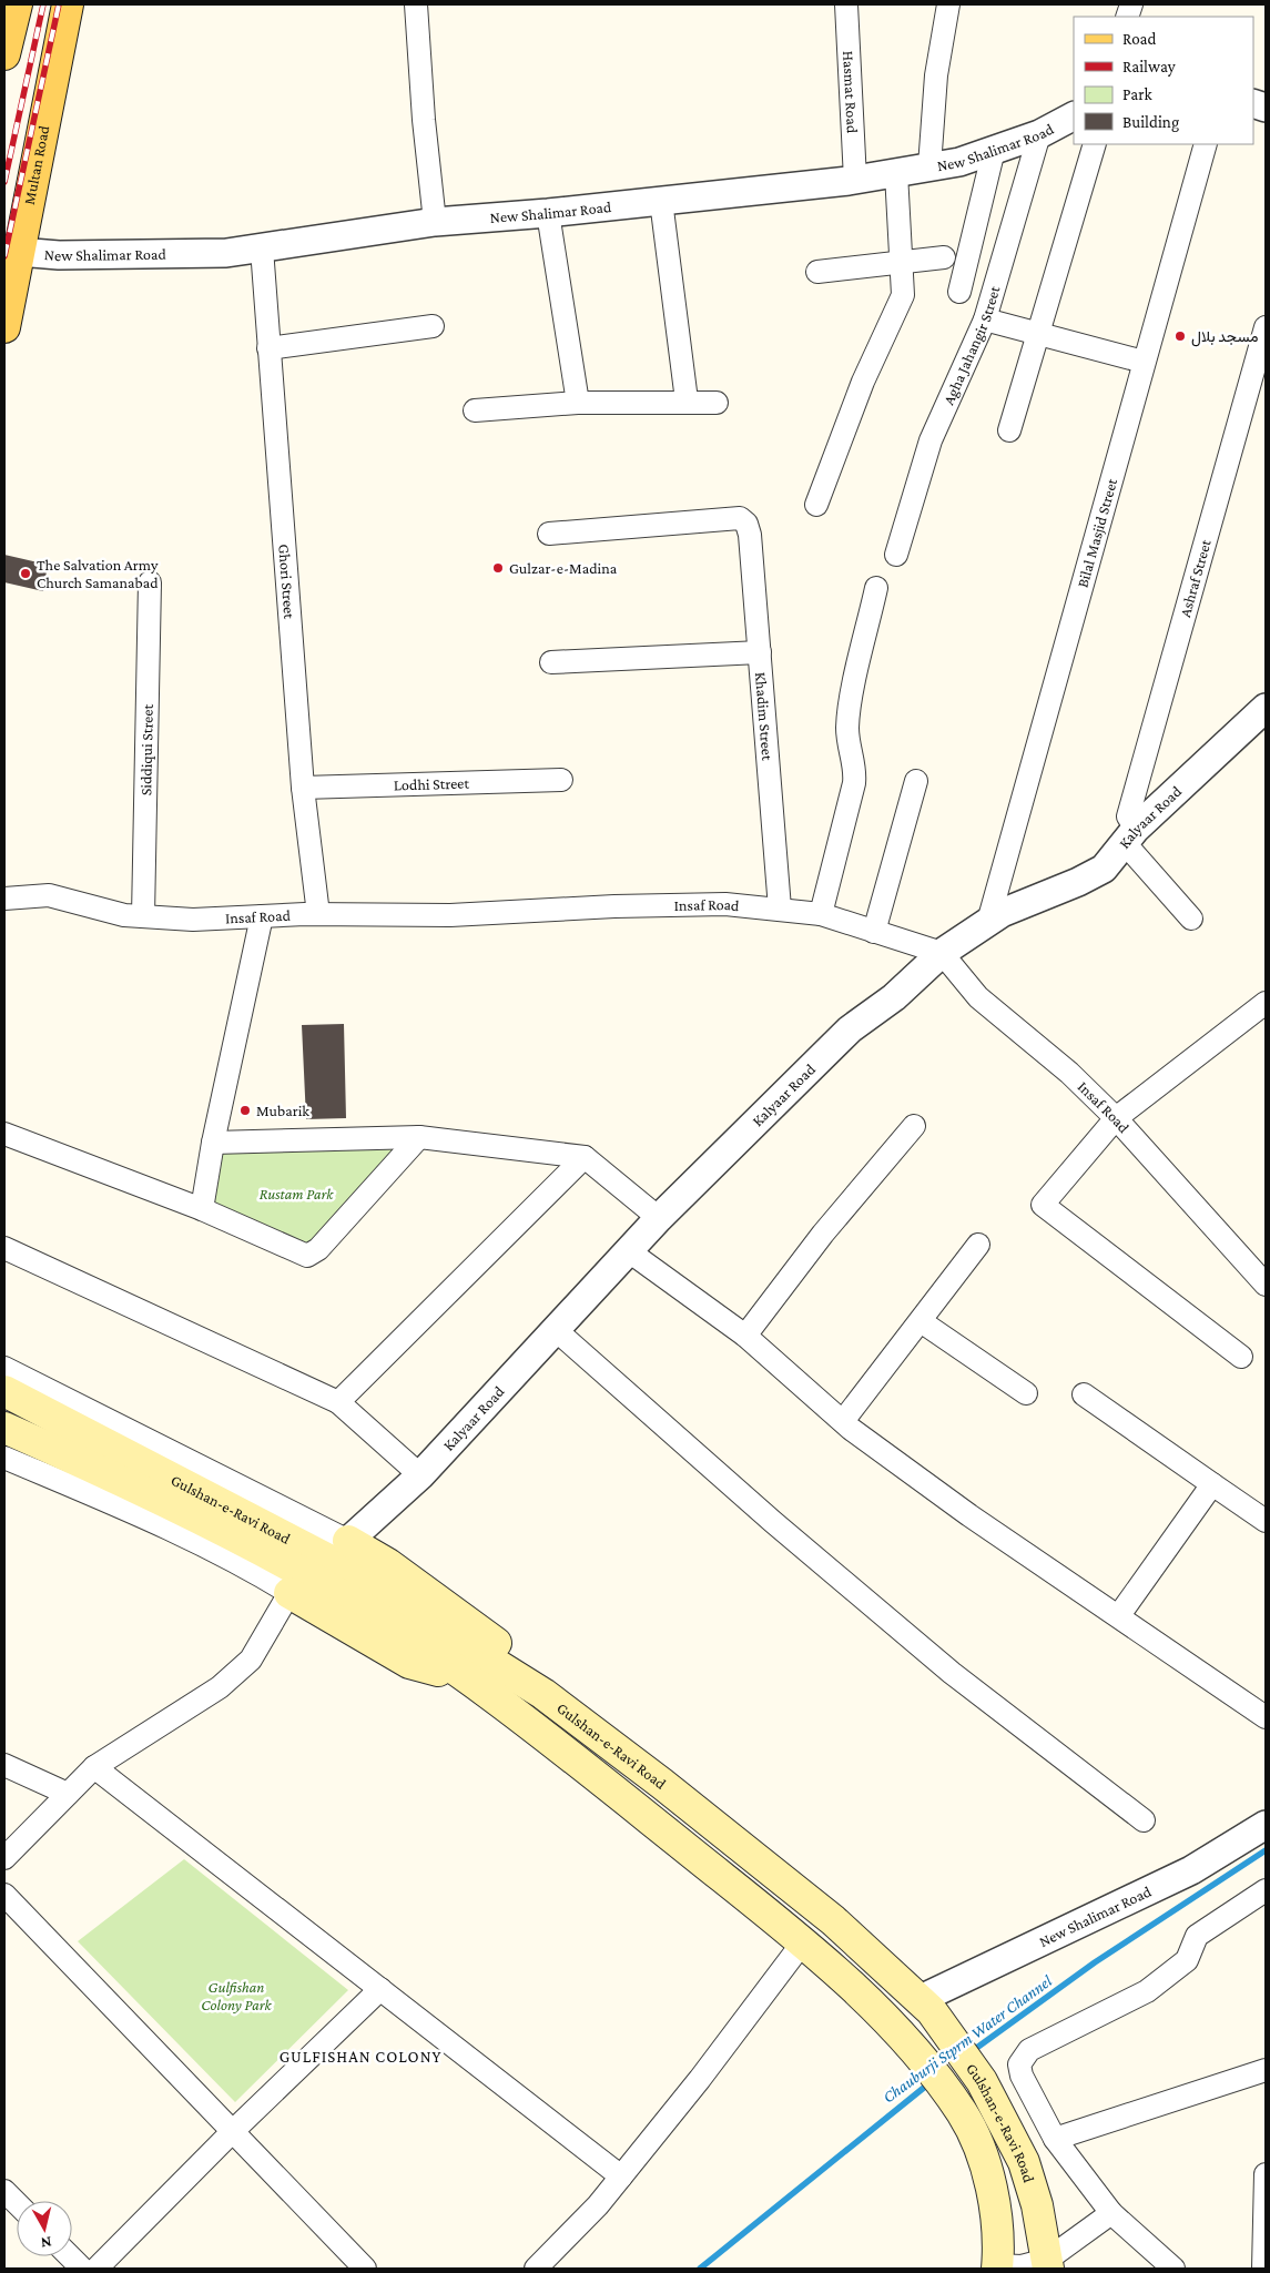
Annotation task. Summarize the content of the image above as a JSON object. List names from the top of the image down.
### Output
{
  "streets": {
    "main road": ["Multan Road", "Gulshan-e-Ravi Road"],
    "street": [
      "Hasmat Road",
      "New Shalimar Road",
      "Agha Jahangir Street",
      "Bilal Masjid Street",
      "Ashraf Street",
      "Ghori Street",
      "Khadim Street",
      "Siddiqui Street",
      "Lodhi Street",
      "Kalyaar Road",
      "Insaf Road"
    ]
  },
  "crossings": [
    ["Hasmat Road", "New Shalimar Road"],
    ["New Shalimar Road", "Multan Road"],
    ["New Shalimar Road", "Agha Jahangir Street"],
    ["New Shalimar Road", "Ghori Street"],
    ["New Shalimar Road", "Gulshan-e-Ravi Road"],
    ["Bilal Masjid Street", "Kalyaar Road"],
    ["Ashraf Street", "Kalyaar Road"],
    ["Ghori Street", "Lodhi Street"],
    ["Ghori Street", "Insaf Road"],
    ["Khadim Street", "Insaf Road"],
    ["Siddiqui Street", "Insaf Road"],
    ["Kalyaar Road", "Insaf Road"]
  ],
  "districts": ["GULFISHAN COLONY"],
  "water": ["Chauburji Stprm Water Channel"],
  "parks": ["Rustam Park", "Gulfishan Colony Park"],
  "places": [
    "مسجد بلال",
    "Gulzar-e-Madina",
    "The Salvation Army Church Samanabad",
    "Mubarik"
  ],
  "legend": [
    "Road",
    "Railway",
    "Park",
    "Building"
  ],
  "north": "bottom"
}
